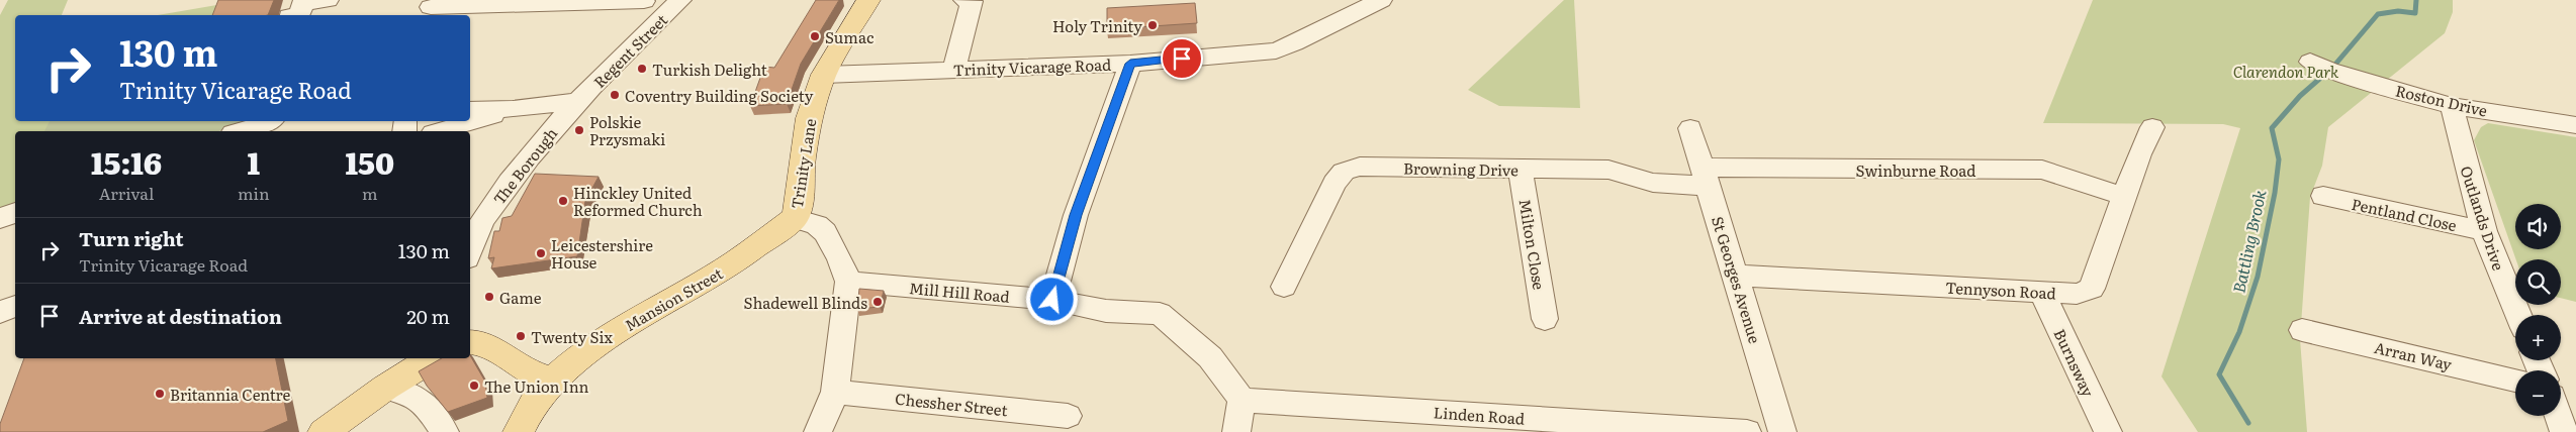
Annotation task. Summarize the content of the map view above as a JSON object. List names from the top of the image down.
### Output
{
  "streets": {
    "main road": ["Trinity Lane", "Mansion Street"],
    "street": [
      "Regent Street",
      "Trinity Vicarage Road",
      "Roston Drive",
      "The Borough",
      "Browning Drive",
      "Swinburne Road",
      "Pentland Close",
      "Outlands Drive",
      "Milton Close",
      "St Georges Avenue",
      "Tennyson Road",
      "Mill Hill Road",
      "Arran Way",
      "Burnsway",
      "Chessher Street",
      "Linden Road"
    ]
  },
  "crossings": [
    ["Regent Street", "The Borough"],
    ["Trinity Vicarage Road", "Trinity Lane"],
    ["Roston Drive", "Outlands Drive"],
    ["Trinity Lane", "Mill Hill Road"],
    ["Trinity Lane", "Mansion Street"],
    ["Trinity Lane", "Chessher Street"],
    ["Browning Drive", "Swinburne Road"],
    ["Browning Drive", "Milton Close"],
    ["Browning Drive", "St Georges Avenue"],
    ["Swinburne Road", "St Georges Avenue"],
    ["Swinburne Road", "Tennyson Road"],
    ["Pentland Close", "Outlands Drive"],
    ["St Georges Avenue", "Tennyson Road"],
    ["Tennyson Road", "Burnsway"],
    ["Mill Hill Road", "Linden Road"]
  ],
  "water": ["Battling Brook"],
  "parks": ["Clarendon Park"],
  "places": [
    "Holy Trinity",
    "Sumac",
    "Turkish Delight",
    "Coventry Building Society",
    "Polskie Przysmaki",
    "Hinckley United Reformed Church",
    "Leicestershire House",
    "Game",
    "Shadewell Blinds",
    "Twenty Six",
    "The Union Inn",
    "Britannia Centre"
  ],
  "page": {
    "turn": ["130 m", "Trinity Vicarage Road"],
    "eta": [
      "15:16",
      "Arrival",
      "1",
      "min",
      "150",
      "m"
    ],
    "map_buttons": ["+", "−"],
    "list": [
      {
        "name": "Turn right",
        "note": "Trinity Vicarage Road",
        "value": "130 m"
      },
      {
        "name": "Arrive at destination",
        "value": "20 m"
      }
    ]
  }
}
